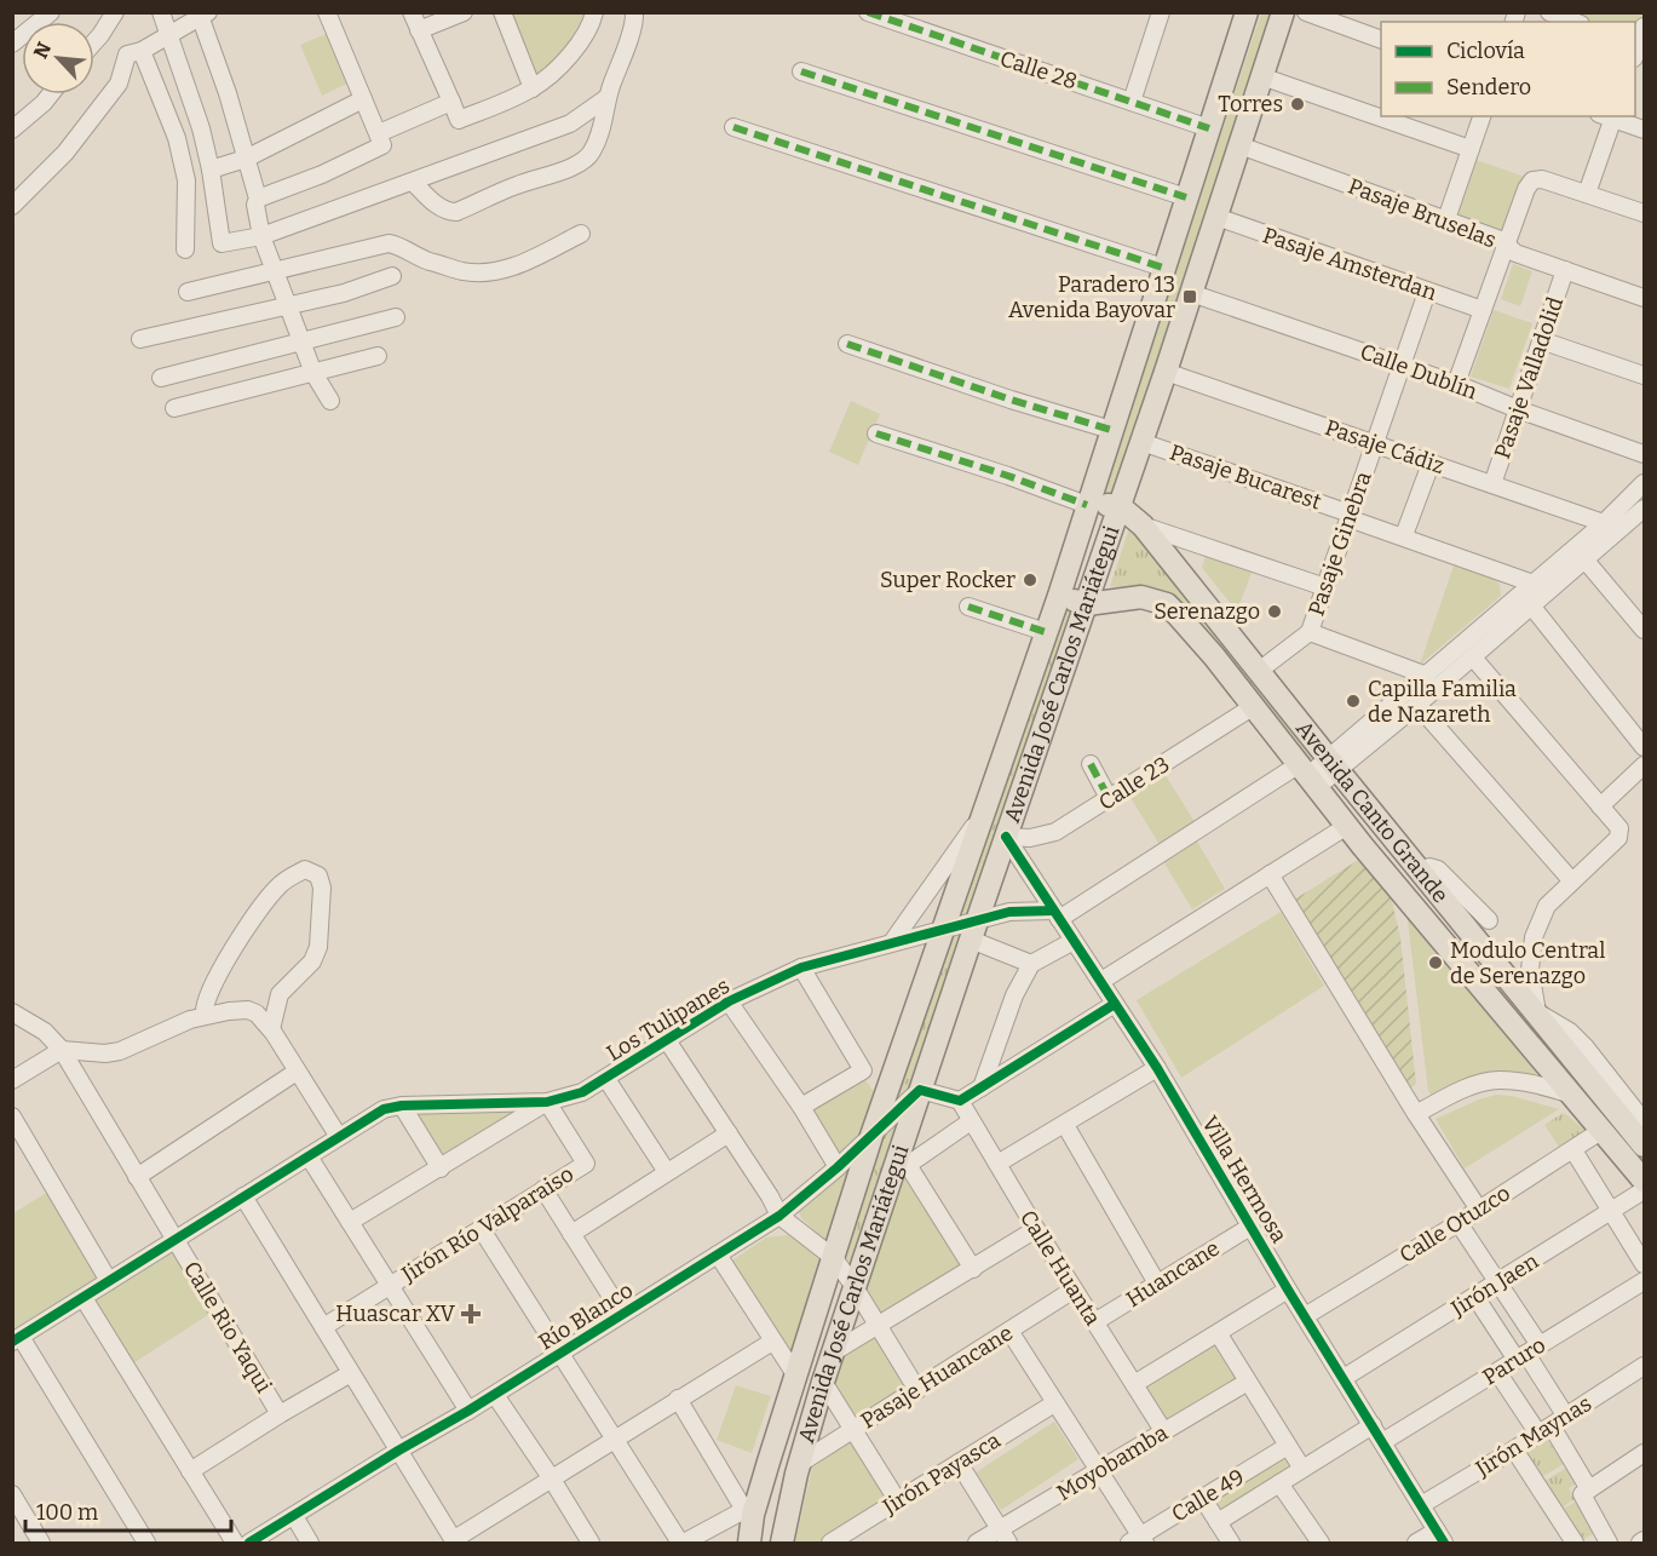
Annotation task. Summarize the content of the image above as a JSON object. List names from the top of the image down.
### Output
{
  "streets": {
    "main road": ["Avenida José Carlos Mariátegui", "Avenida Canto Grande"],
    "street": [
      "Calle 28",
      "Pasaje Bruselas",
      "Pasaje Amsterdan",
      "Calle Dublín",
      "Pasaje Valladolid",
      "Pasaje Cádiz",
      "Pasaje Bucarest",
      "Pasaje Ginebra",
      "Calle 23",
      "Los Tulipanes",
      "Villa Hermosa",
      "Jirón Río Valparaiso",
      "Calle Otuzco",
      "Calle Huanta",
      "Huancane",
      "Jirón Jaen",
      "Río Blanco",
      "Calle Rio Yaqui",
      "Paruro",
      "Pasaje Huancane",
      "Jirón Maynas",
      "Moyobamba",
      "Jirón Payasca",
      "Calle 49"
    ]
  },
  "crossings": [
    ["Calle 28", "Avenida José Carlos Mariátegui"],
    ["Pasaje Bruselas", "Pasaje Valladolid"],
    ["Pasaje Bruselas", "Avenida José Carlos Mariátegui"],
    ["Pasaje Amsterdan", "Pasaje Ginebra"],
    ["Pasaje Amsterdan", "Avenida José Carlos Mariátegui"],
    ["Calle Dublín", "Pasaje Valladolid"],
    ["Calle Dublín", "Pasaje Ginebra"],
    ["Calle Dublín", "Avenida José Carlos Mariátegui"],
    ["Pasaje Valladolid", "Pasaje Cádiz"],
    ["Pasaje Cádiz", "Pasaje Ginebra"],
    ["Pasaje Cádiz", "Avenida José Carlos Mariátegui"],
    ["Pasaje Bucarest", "Pasaje Ginebra"],
    ["Pasaje Bucarest", "Avenida José Carlos Mariátegui"],
    ["Avenida José Carlos Mariátegui", "Calle 23"],
    ["Avenida José Carlos Mariátegui", "Avenida Canto Grande"],
    ["Avenida José Carlos Mariátegui", "Los Tulipanes"],
    ["Avenida José Carlos Mariátegui", "Villa Hermosa"],
    ["Avenida José Carlos Mariátegui", "Río Blanco"],
    ["Avenida José Carlos Mariátegui", "Pasaje Huancane"],
    ["Calle 23", "Avenida Canto Grande"],
    ["Calle 23", "Villa Hermosa"],
    ["Avenida Canto Grande", "Calle Otuzco"],
    ["Los Tulipanes", "Villa Hermosa"],
    ["Los Tulipanes", "Jirón Río Valparaiso"],
    ["Villa Hermosa", "Calle Otuzco"],
    ["Villa Hermosa", "Huancane"],
    ["Villa Hermosa", "Jirón Jaen"],
    ["Villa Hermosa", "Paruro"],
    ["Villa Hermosa", "Jirón Maynas"],
    ["Calle Huanta", "Huancane"],
    ["Calle Huanta", "Pasaje Huancane"],
    ["Calle Huanta", "Moyobamba"]
  ],
  "places": {
    "other": [
      "Torres",
      "Super Rocker",
      "Serenazgo",
      "Capilla Familia de Nazareth",
      "Modulo Central de Serenazgo"
    ],
    "transit": ["Paradero 13 Avenida Bayovar"],
    "health": ["Huascar XV"]
  },
  "legend": ["Ciclovía", "Sendero"],
  "scale_bar": "100 m",
  "north": "top left"
}
